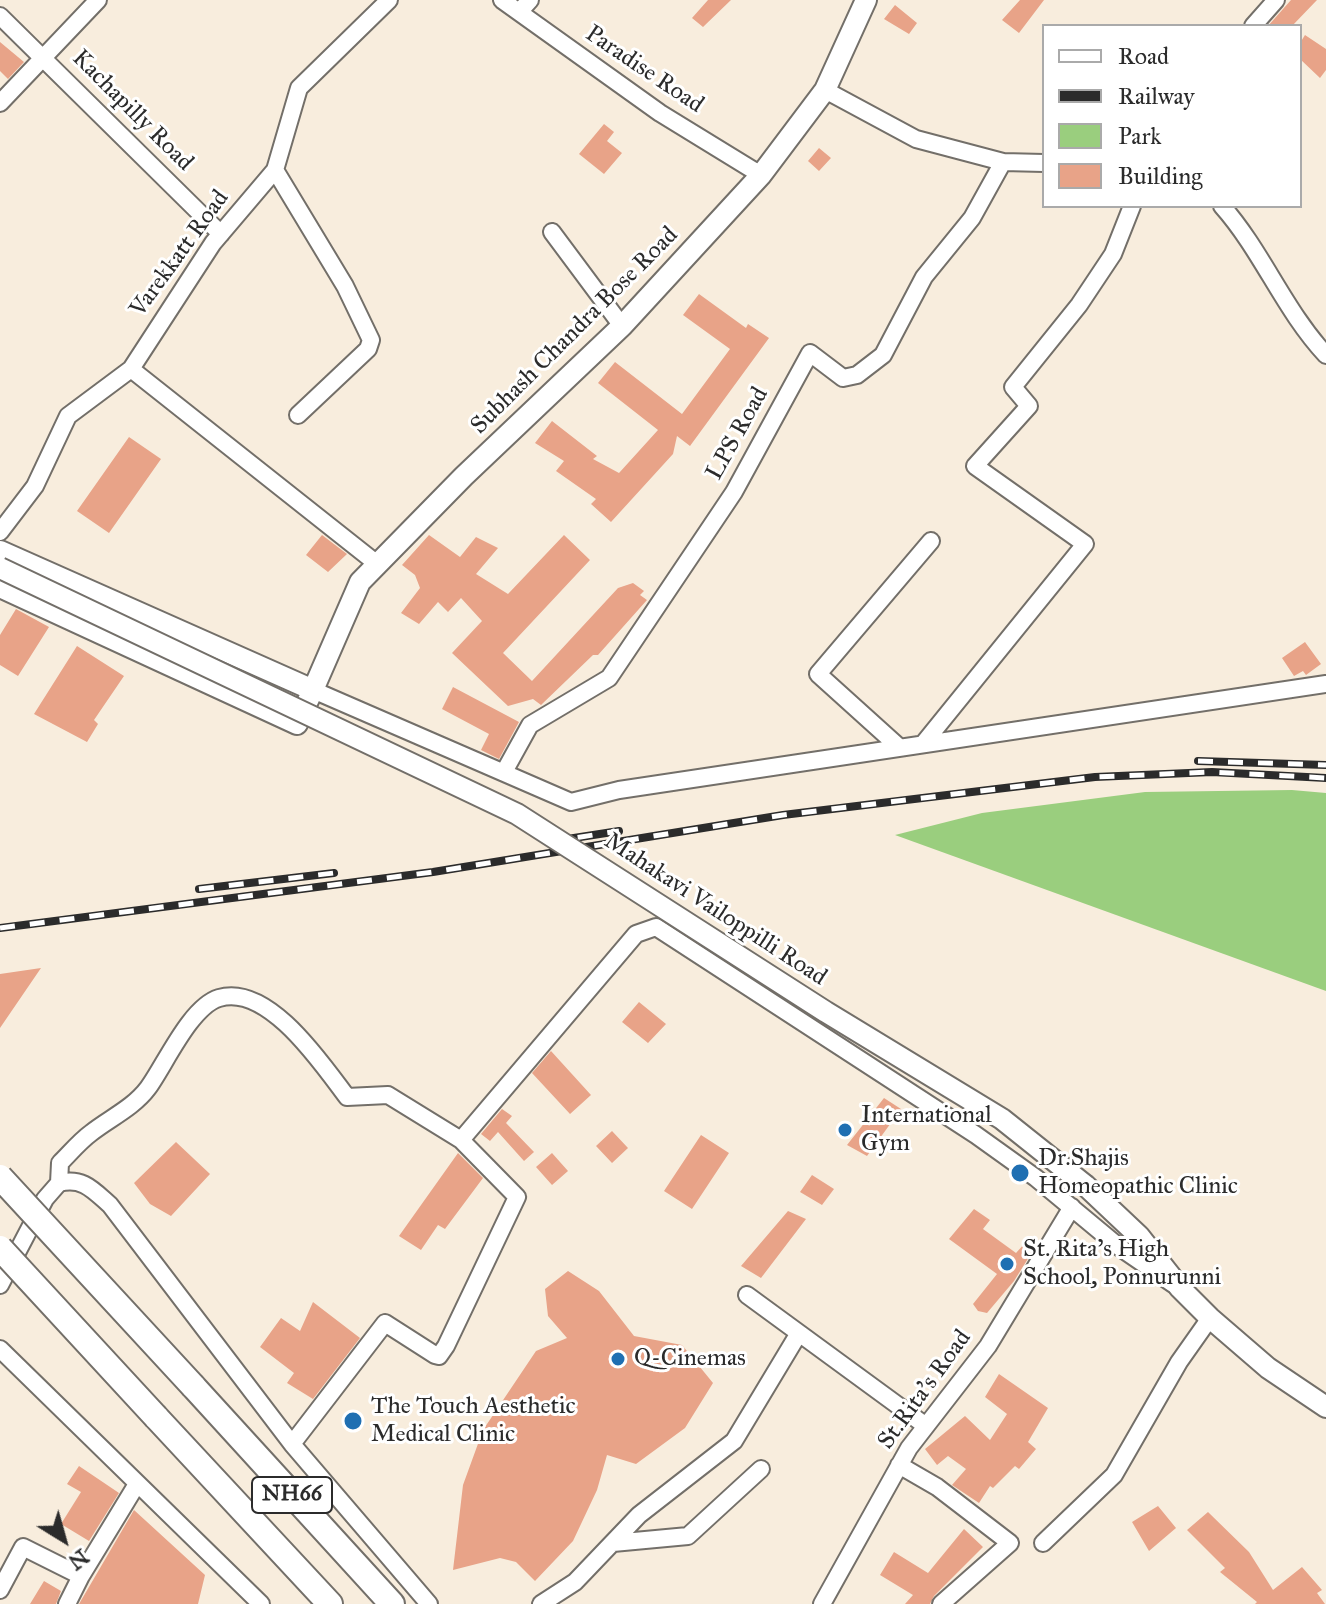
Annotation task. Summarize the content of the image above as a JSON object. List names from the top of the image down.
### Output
{
  "streets": {
    "highway": ["NH66"],
    "main road": ["Subhash Chandra Bose Road", "Mahakavi Vailoppilli Road"],
    "street": [
      "Paradise Road",
      "Kachapilly Road",
      "Varekkatt Road",
      "LPS Road",
      "St.Rita's Road"
    ]
  },
  "crossings": [
    ["Paradise Road", "Subhash Chandra Bose Road"],
    ["Kachapilly Road", "Varekkatt Road"]
  ],
  "places": [
    "International Gym",
    "Dr.Shajis Homeopathic Clinic",
    "St. Rita's High School, Ponnurunni",
    "Q-Cinemas",
    "The Touch Aesthetic Medical Clinic"
  ],
  "legend": [
    "Road",
    "Railway",
    "Park",
    "Building"
  ],
  "north": "bottom right"
}
